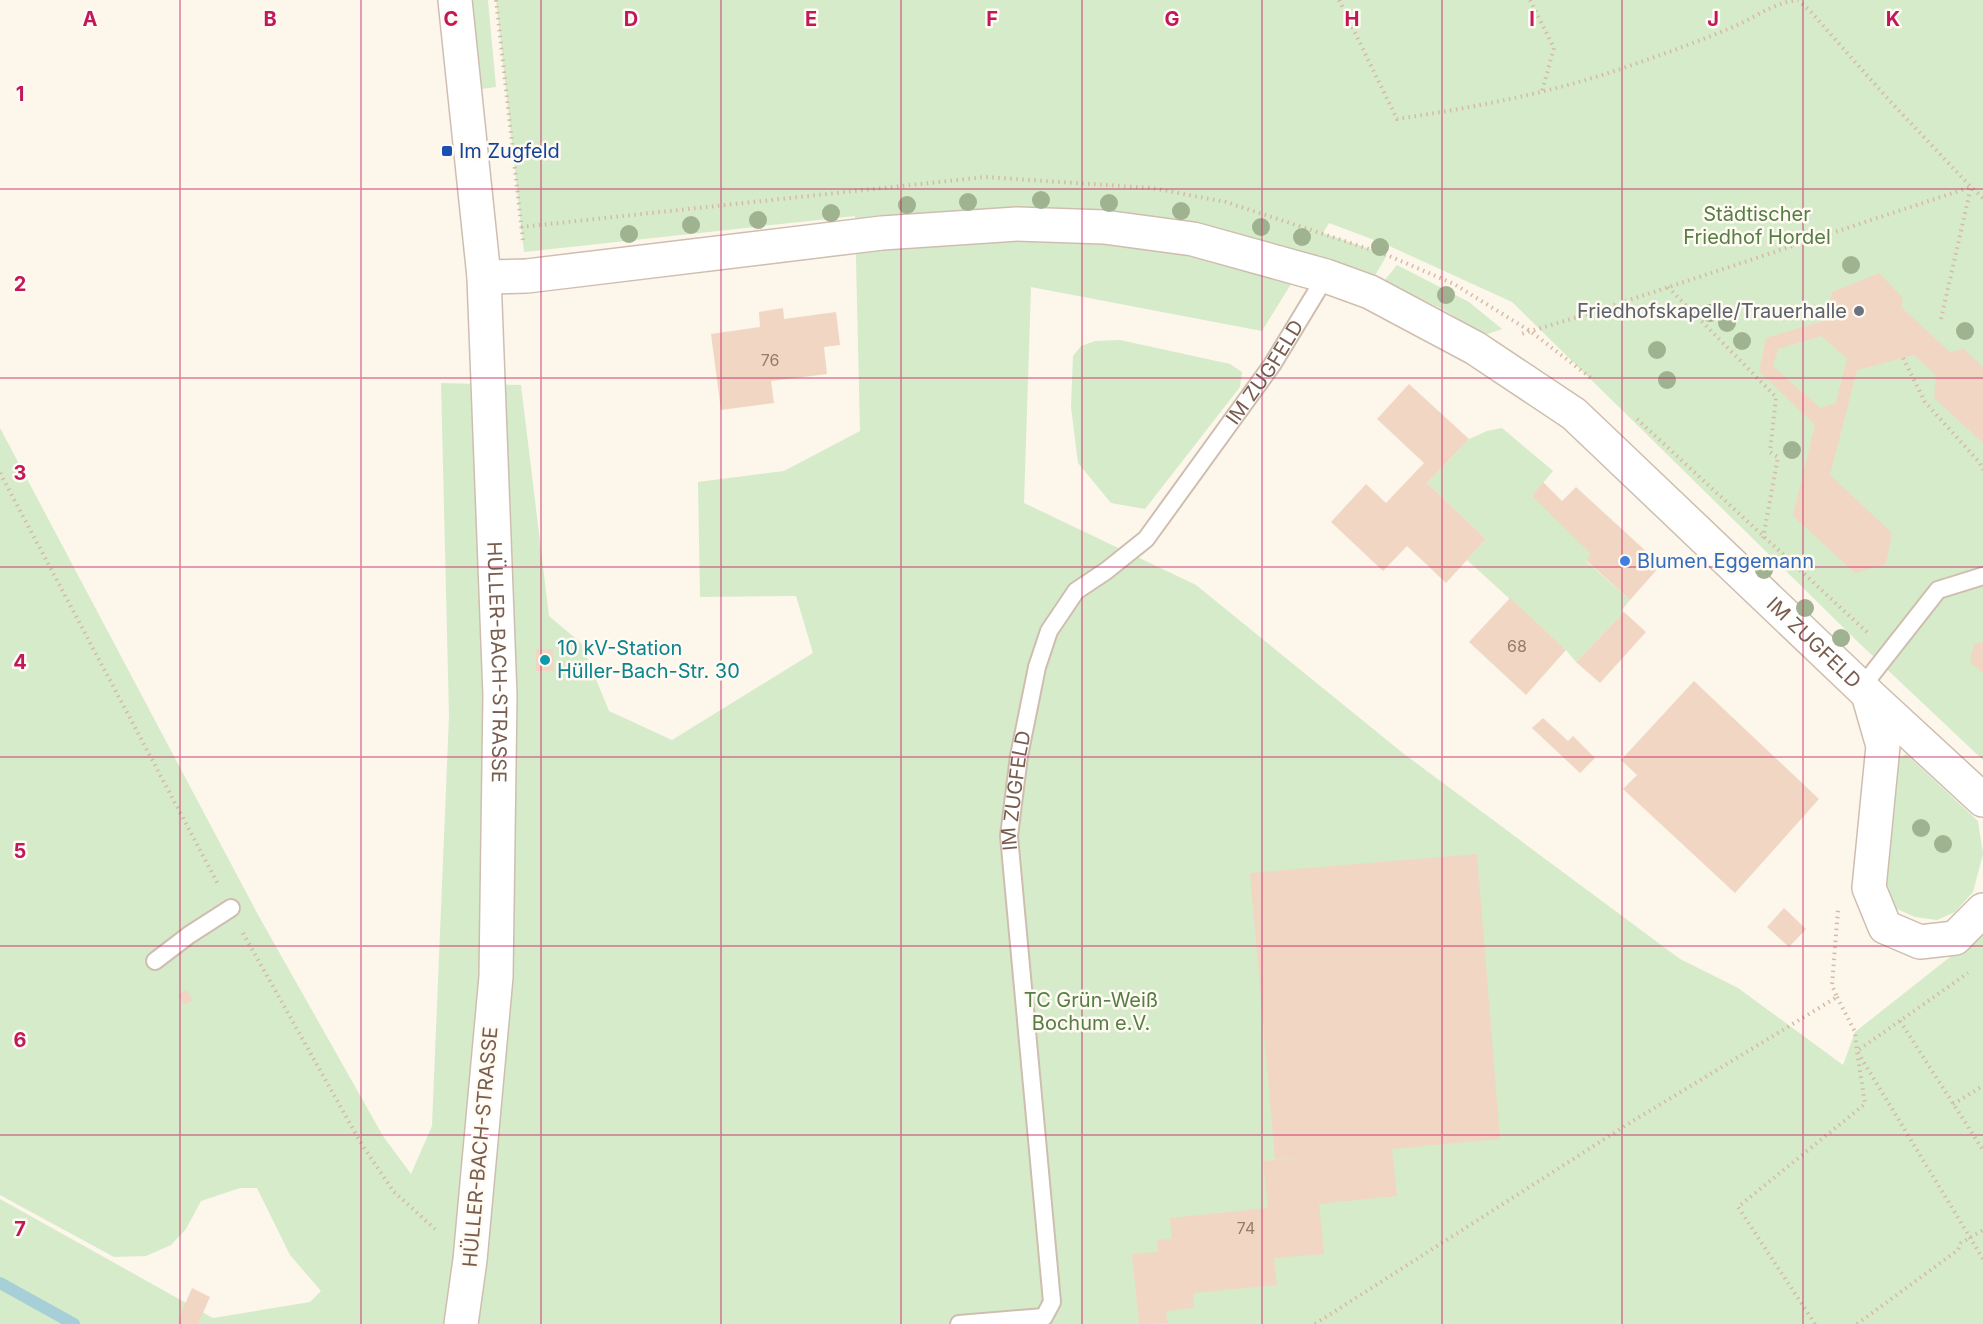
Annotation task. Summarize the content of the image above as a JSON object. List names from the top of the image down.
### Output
{
  "streets": {
    "street": ["IM ZUGFELD", "HÜLLER-BACH-STRASSE"]
  },
  "crossings": [
    ["IM ZUGFELD", "HÜLLER-BACH-STRASSE"]
  ],
  "parks": ["Städtischer Friedhof Hordel", "TC Grün-Weiß Bochum e.V."],
  "places": {
    "transit": ["Im Zugfeld"],
    "other": ["Friedhofskapelle/Trauerhalle", "Blumen Eggemann", "10 kV-Station Hüller-Bach-Str. 30"]
  },
  "house_numbers": ["76", "68", "74"],
  "grid": {
    "columns": [
      "A",
      "B",
      "C",
      "D",
      "E",
      "F",
      "G",
      "H",
      "I",
      "J",
      "K"
    ],
    "rows": [
      "1",
      "2",
      "3",
      "4",
      "5",
      "6",
      "7"
    ]
  }
}
